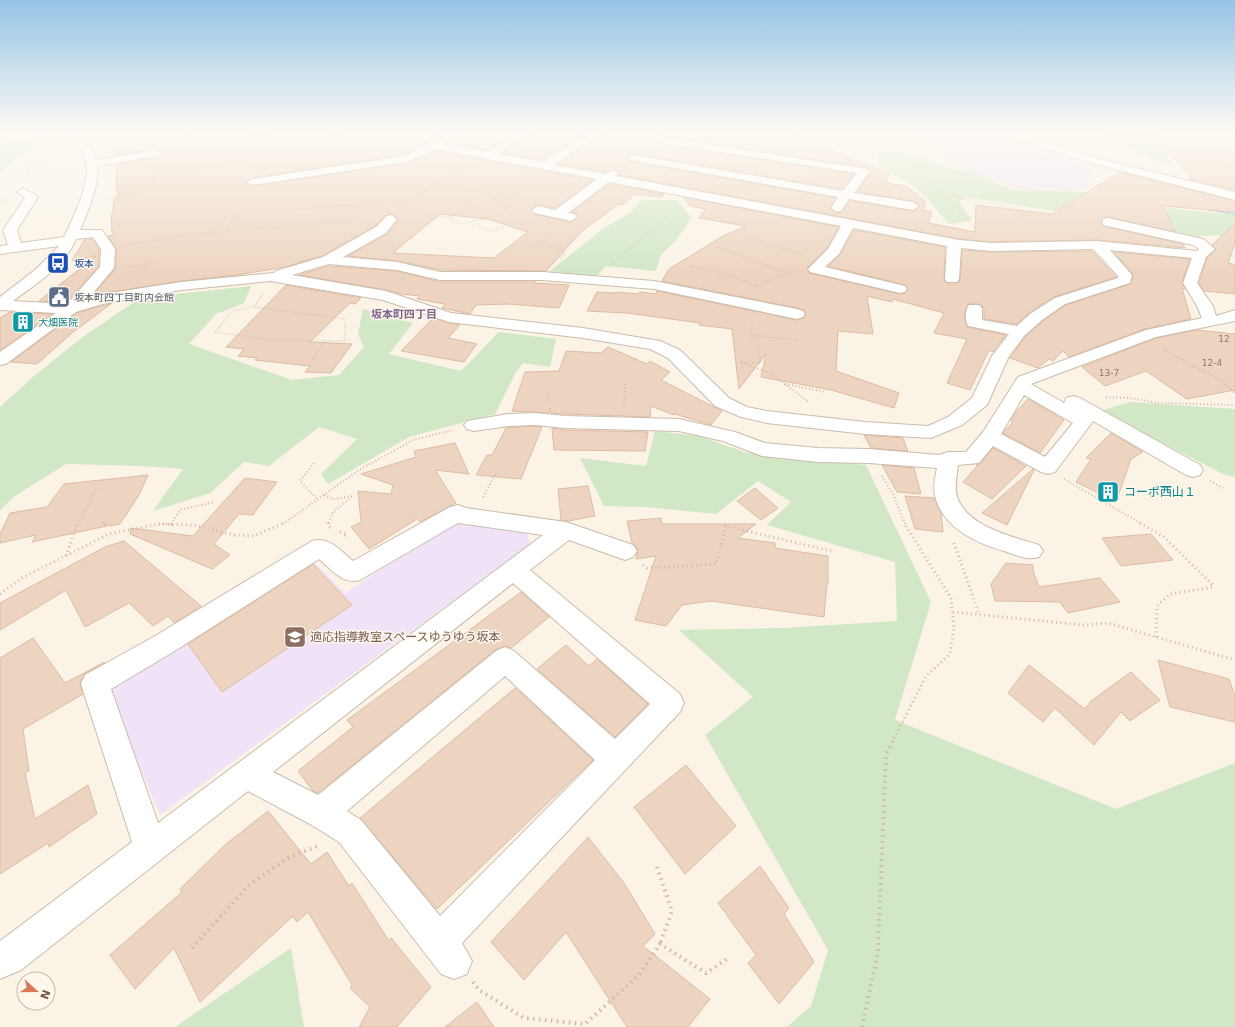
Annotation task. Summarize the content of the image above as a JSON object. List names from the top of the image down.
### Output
{
  "districts": ["坂本町四丁目"],
  "places": {
    "bus stop": ["坂本"],
    "public building": ["坂本町四丁目町内会館"],
    "building": ["大畑医院", "コーポ西山１"],
    "school or university": ["適応指導教室スペースゆうゆう坂本"]
  },
  "house_numbers": ["12", "12-4", "13-7"],
  "north": "right"
}
